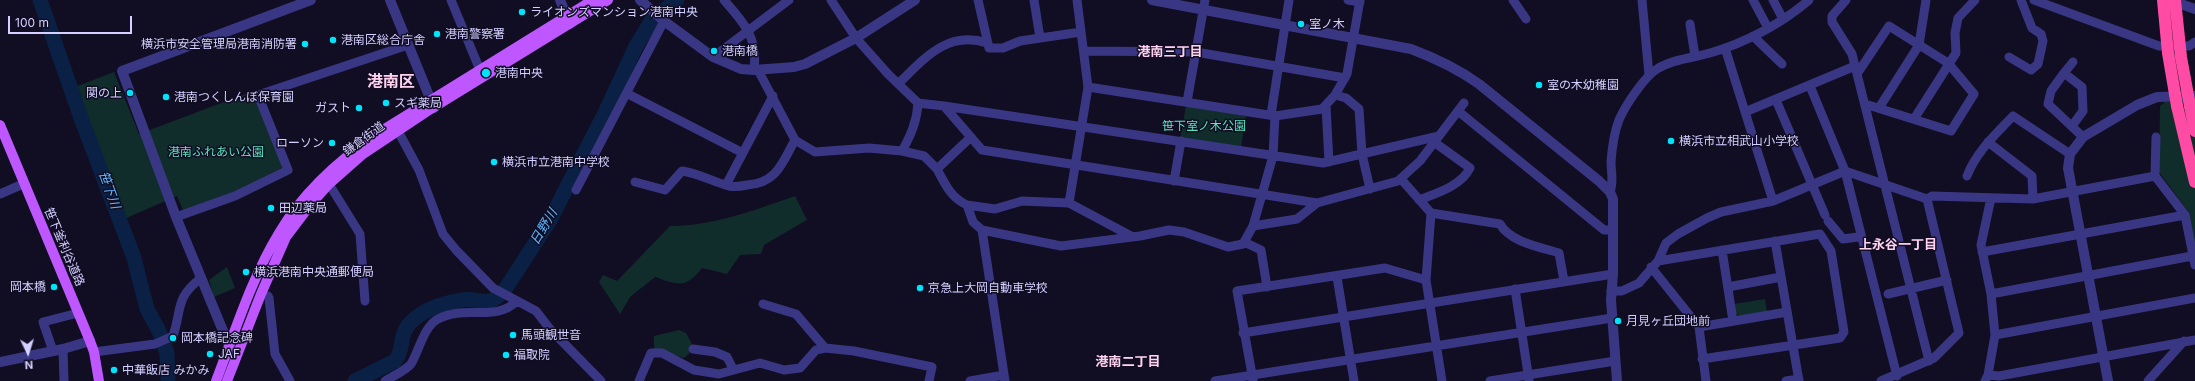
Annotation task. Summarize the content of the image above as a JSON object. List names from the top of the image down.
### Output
{
  "streets": {
    "main road": ["鎌倉街道", "笹下釜利谷道路"]
  },
  "districts": [
    "港南三丁目",
    "港南区",
    "上永谷一丁目",
    "港南二丁目"
  ],
  "water": ["笹下川", "日野川"],
  "parks": ["笹下室ノ木公園", "港南ふれあい公園"],
  "places": [
    "ライオンズマンション港南中央",
    "室ノ木",
    "港南警察署",
    "港南区総合庁舎",
    "横浜市安全管理局港南消防署",
    "港南橋",
    "港南中央",
    "室の木幼稚園",
    "関の上",
    "港南つくしんぼ保育園",
    "スギ薬局",
    "ガスト",
    "横浜市立相武山小学校",
    "ローソン",
    "横浜市立港南中学校",
    "田辺薬局",
    "横浜港南中央通郵便局",
    "岡本橋",
    "京急上大岡自動車学校",
    "月見ヶ丘団地前",
    "馬頭観世音",
    "岡本橋記念碑",
    "JAF",
    "福取院",
    "中華飯店 みかみ"
  ],
  "scale_bar": "100 m",
  "north": "bottom"
}
